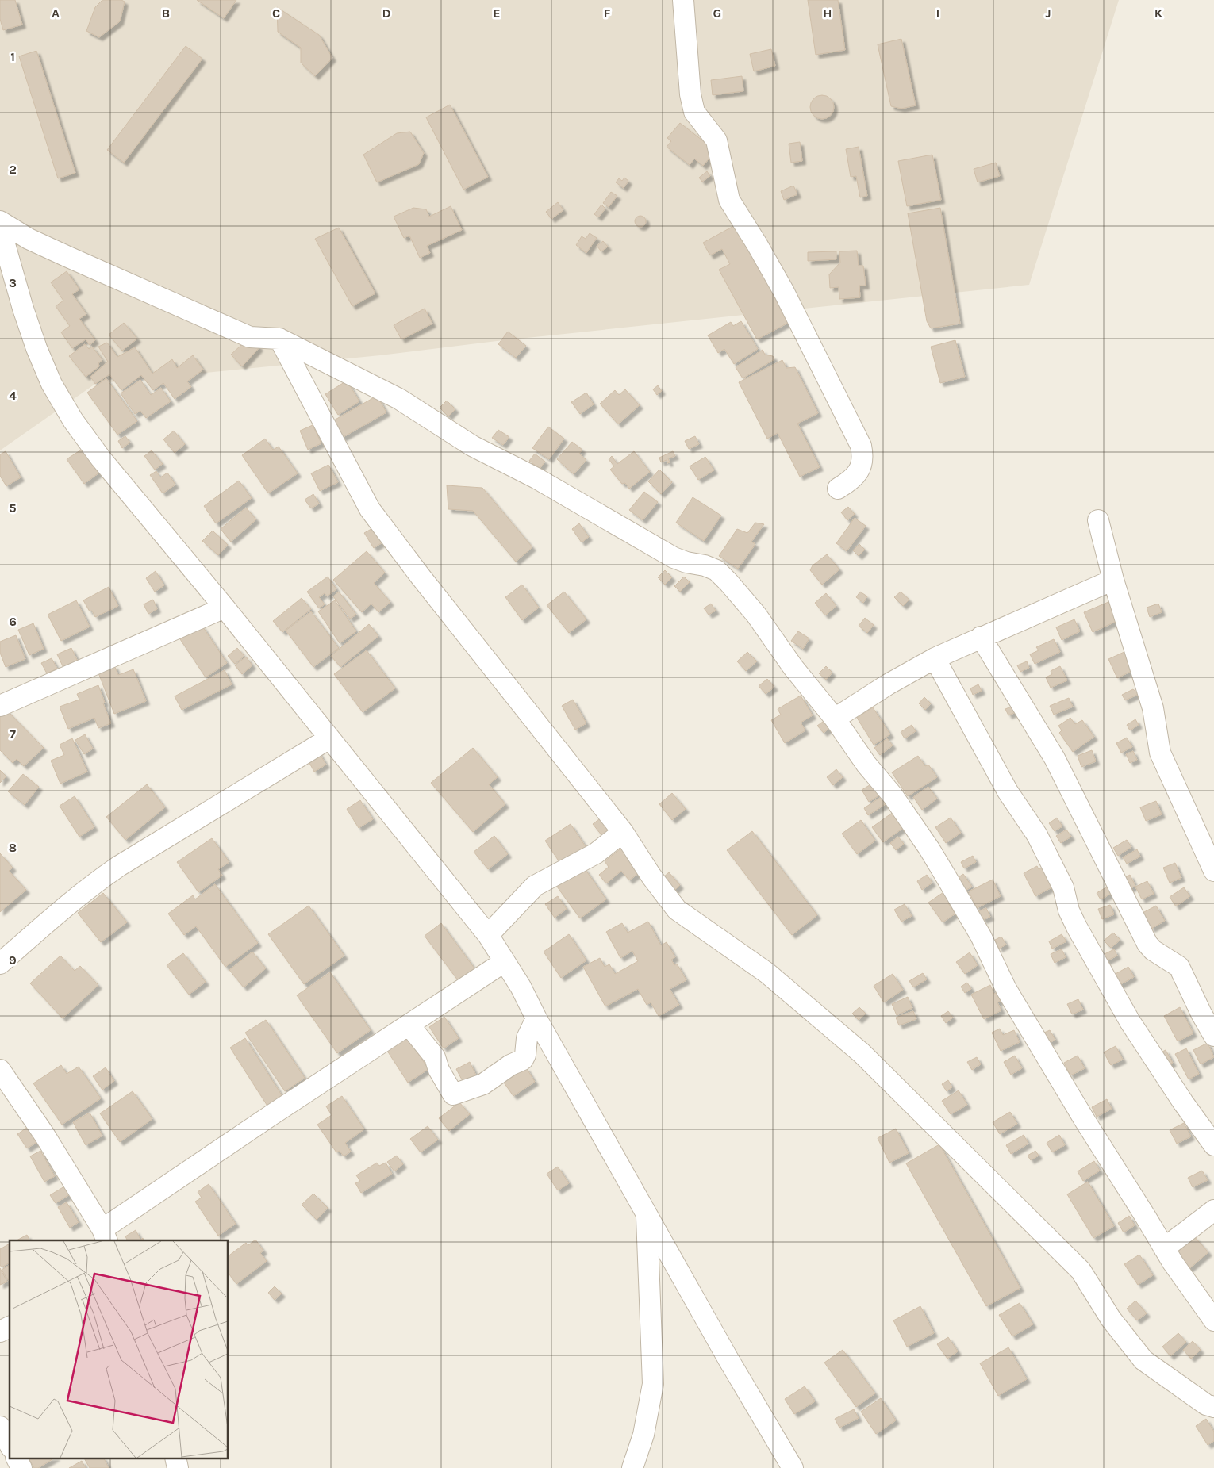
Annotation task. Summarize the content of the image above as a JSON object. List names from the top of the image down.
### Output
{
  "grid": {
    "columns": [
      "A",
      "B",
      "C",
      "D",
      "E",
      "F",
      "G",
      "H",
      "I",
      "J",
      "K"
    ],
    "rows": [
      "1",
      "2",
      "3",
      "4",
      "5",
      "6",
      "7",
      "8",
      "9"
    ]
  }
}
